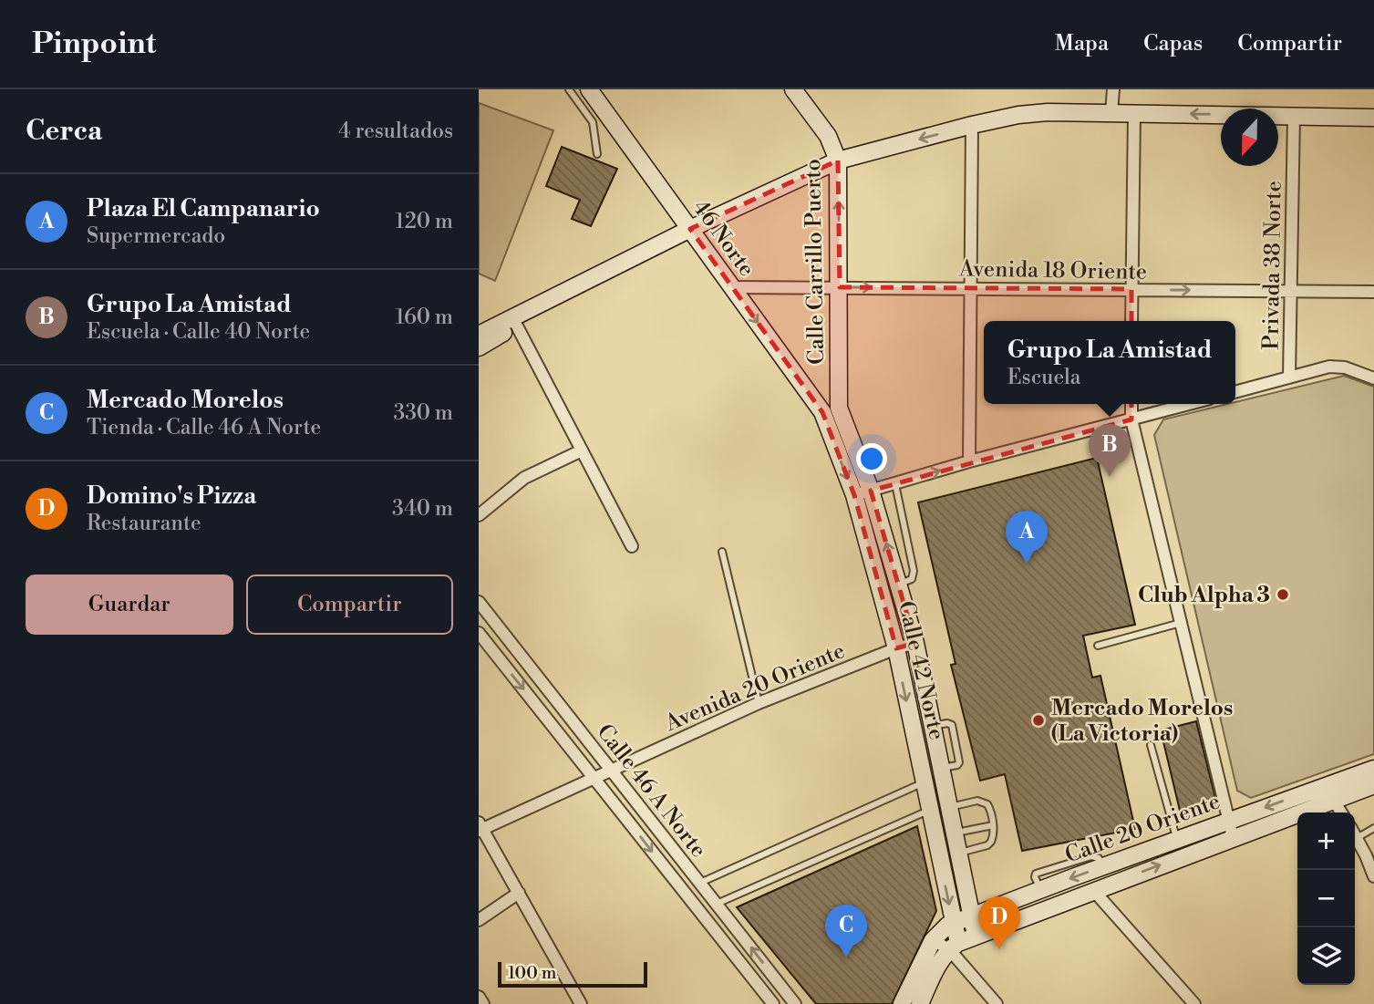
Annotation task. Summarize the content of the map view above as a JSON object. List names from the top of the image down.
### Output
{
  "streets": {
    "main road": [
      "46 Norte",
      "Calle Carrillo Puerto",
      "Calle 42 Norte",
      "Calle 20 Oriente"
    ],
    "street": [
      "Privada 38 Norte",
      "Avenida 18 Oriente",
      "Avenida 20 Oriente",
      "Calle 46 A Norte"
    ]
  },
  "crossings": [
    ["46 Norte", "Avenida 18 Oriente"],
    ["46 Norte", "Calle 42 Norte"],
    ["Calle Carrillo Puerto", "Avenida 18 Oriente"],
    ["Calle Carrillo Puerto", "Calle 42 Norte"],
    ["Privada 38 Norte", "Avenida 18 Oriente"],
    ["Calle 42 Norte", "Avenida 20 Oriente"],
    ["Calle 42 Norte", "Calle 20 Oriente"],
    ["Avenida 20 Oriente", "Calle 46 A Norte"]
  ],
  "one_way": ["46 Norte", "Calle Carrillo Puerto", "Avenida 18 Oriente"],
  "places": ["Club Alpha 3", "Mercado Morelos (La Victoria)"],
  "scale_bar": "100 m",
  "north": "bottom",
  "page": {
    "header": "Pinpoint",
    "nav": ["Mapa", "Capas", "Compartir"],
    "heading": ["Cerca", "4 resultados"],
    "list": [
      {
        "mark": "A",
        "name": "Plaza El Campanario",
        "note": "Supermercado",
        "value": "120 m"
      },
      {
        "mark": "B",
        "name": "Grupo La Amistad",
        "note": "Escuela · Calle 40 Norte",
        "value": "160 m"
      },
      {
        "mark": "C",
        "name": "Mercado Morelos",
        "note": "Tienda · Calle 46 A Norte",
        "value": "330 m"
      },
      {
        "mark": "D",
        "name": "Domino's Pizza",
        "note": "Restaurante",
        "value": "340 m"
      }
    ],
    "popup": ["Grupo La Amistad", "Escuela"],
    "pins": [
      "B",
      "A",
      "D",
      "C"
    ],
    "buttons": ["Guardar", "Compartir"],
    "map_buttons": ["+", "−"],
    "scale": "100 m"
  }
}
